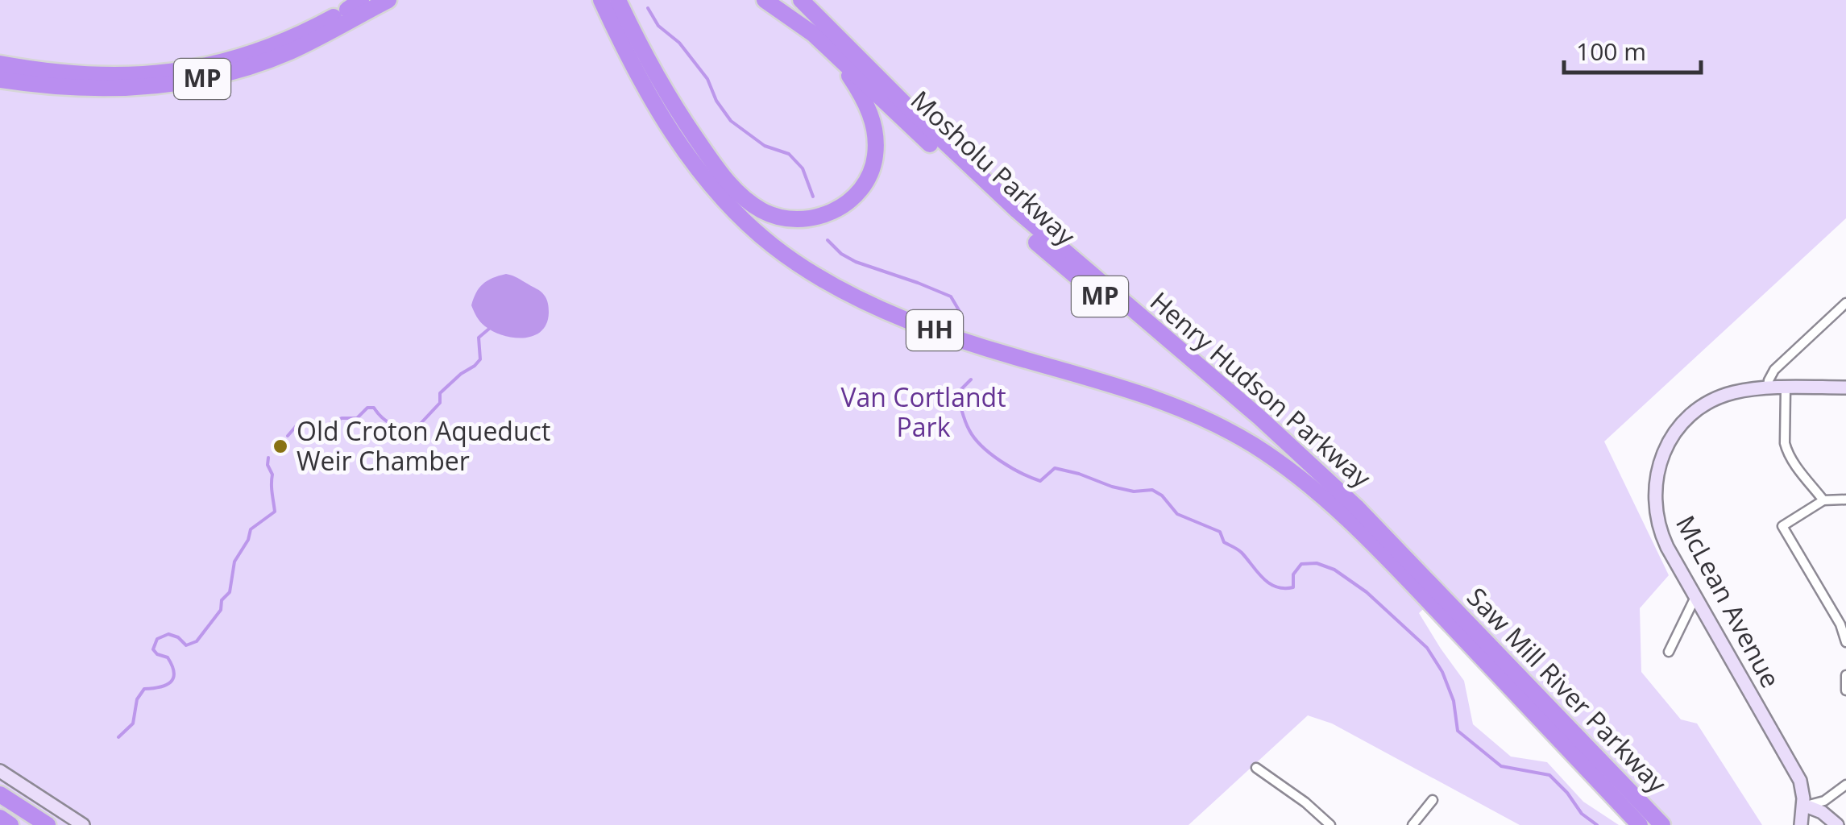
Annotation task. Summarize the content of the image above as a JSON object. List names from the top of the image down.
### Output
{
  "streets": {
    "highway": [
      "MP",
      "Mosholu Parkway",
      "HH",
      "Henry Hudson Parkway",
      "Saw Mill River Parkway"
    ],
    "street": ["McLean Avenue"]
  },
  "crossings": [
    ["Mosholu Parkway", "Henry Hudson Parkway"],
    ["Henry Hudson Parkway", "Saw Mill River Parkway"]
  ],
  "parks": ["Van Cortlandt Park"],
  "places": ["Old Croton Aqueduct Weir Chamber"],
  "scale_bar": "100 m"
}
